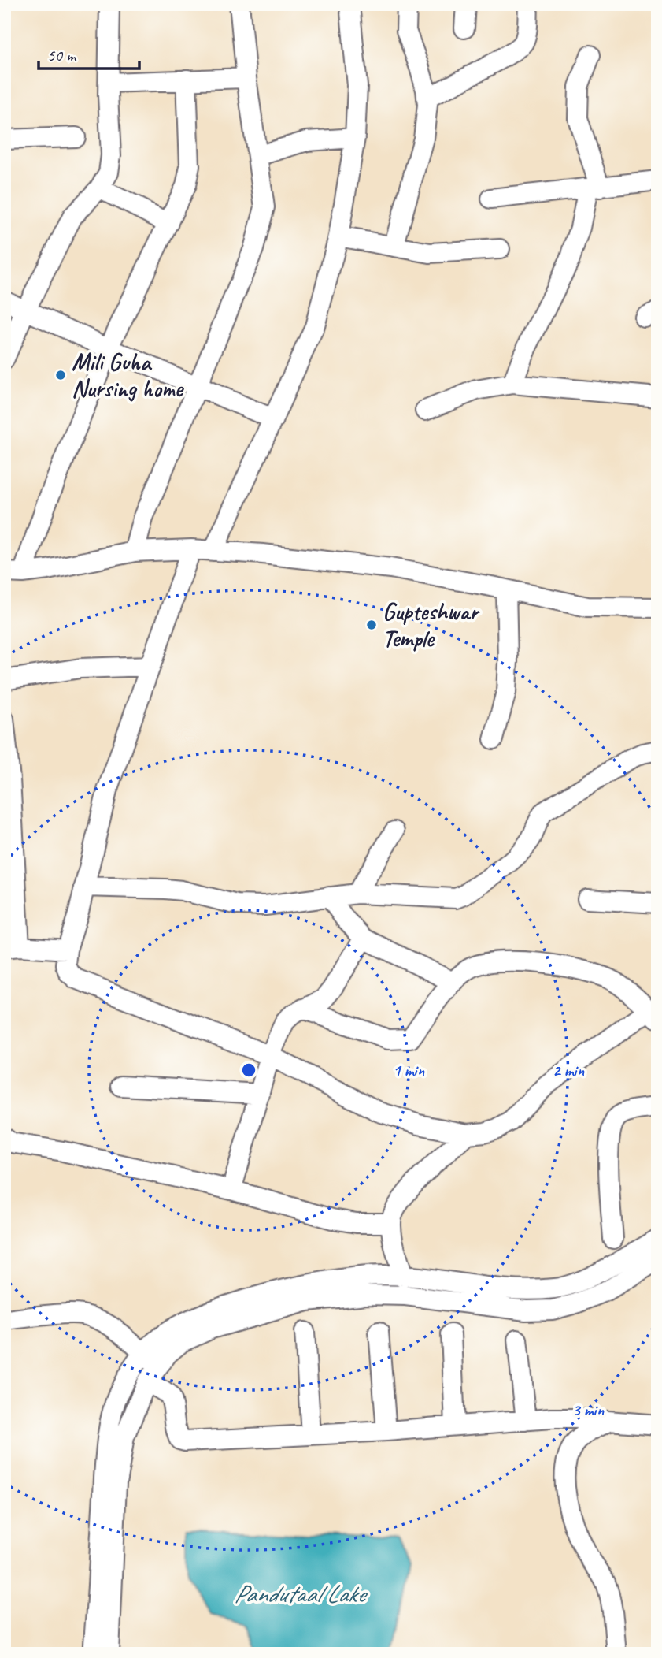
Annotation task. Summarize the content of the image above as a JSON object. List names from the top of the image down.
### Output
{
  "water": ["Pandutaal Lake"],
  "places": ["Mili Guha Nursing home", "Gupteshwar Temple"],
  "scale_bar": "50 m",
  "rings": ["1 min", "2 min", "3 min"]
}
